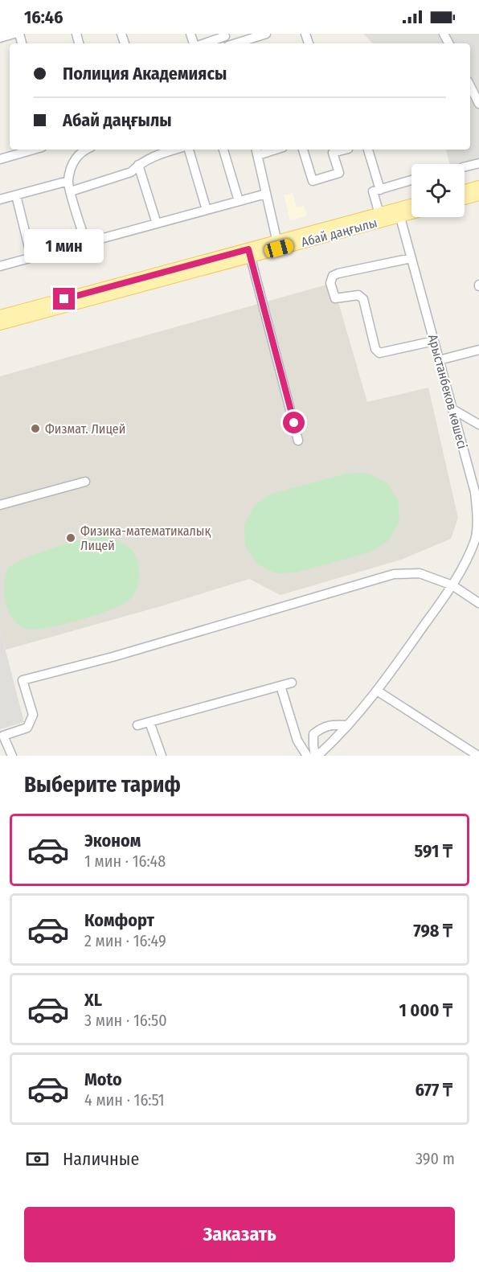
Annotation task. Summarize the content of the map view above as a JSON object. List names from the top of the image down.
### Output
{
  "streets": {
    "main road": ["Абай даңғылы"],
    "street": ["Арыстанбеков көшесі"]
  },
  "crossings": [
    ["Абай даңғылы", "Арыстанбеков көшесі"]
  ],
  "places": ["Физмат. Лицей", "Физика-математикалық Лицей"],
  "page": {
    "status": "16:46",
    "banner": ["Полиция Академиясы", "Абай даңғылы"],
    "bubble": "1 мин",
    "heading": "Выберите тариф",
    "list": [
      {
        "name": "Эконом",
        "note": "1 мин · 16:48",
        "value": "591 ₸"
      },
      {
        "name": "Комфорт",
        "note": "2 мин · 16:49",
        "value": "798 ₸"
      },
      {
        "name": "XL",
        "note": "3 мин · 16:50",
        "value": "1 000 ₸"
      },
      {
        "name": "Moto",
        "note": "4 мин · 16:51",
        "value": "677 ₸"
      }
    ],
    "pay": ["Наличные", "390 m"],
    "buttons": "Заказать"
  }
}
